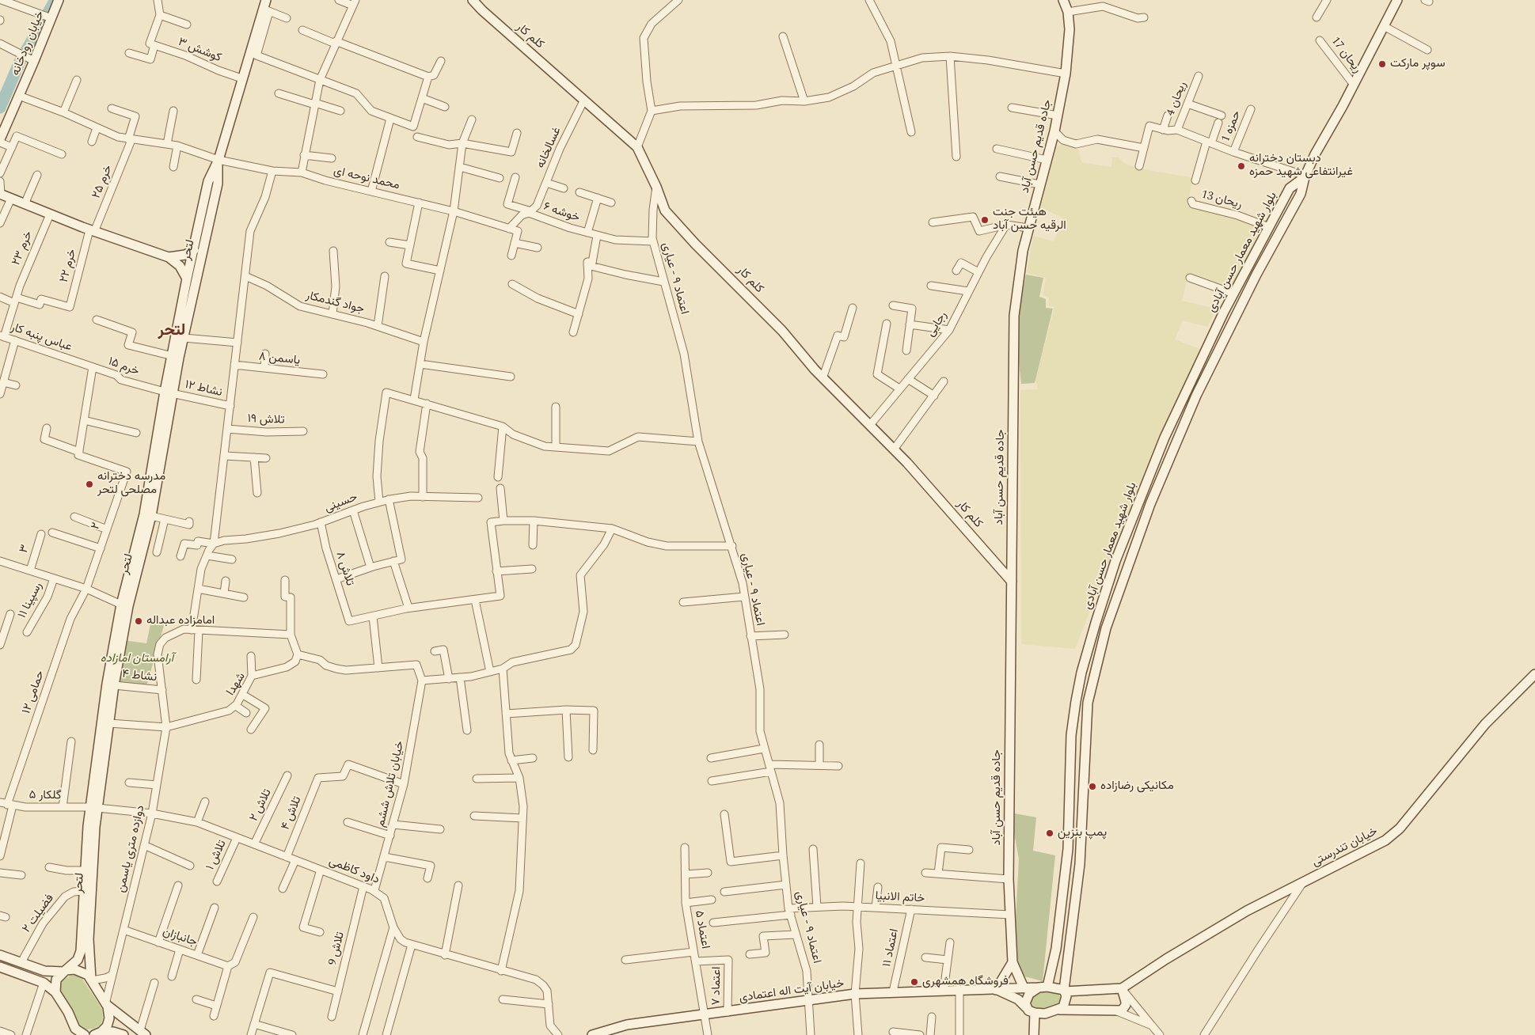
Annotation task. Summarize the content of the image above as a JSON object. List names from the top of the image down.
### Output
{
  "streets": {
    "street": [
      "کلم کار",
      "خیابان رودخانه",
      "کوشش ۳",
      "ریحان 17",
      "ریحان 4",
      "حمزه 1",
      "جاده قدیم حسن آباد",
      "غسالخانه",
      "محمد نوحه ای",
      "خرم ۲۵",
      "ریحان 13",
      "خوشه ۶",
      "خرم ۲۳",
      "لتحر",
      "بلوار شهید معمار حسن آبادی",
      "خرم ۲۲",
      "اعتماد ۹ - عیاری",
      "جواد گندمکار",
      "رجایی",
      "عباس پنبه کار",
      "یاسمن ۸",
      "خرم ۱۵",
      "نشاط ۱۲",
      "تلاش ۱۹",
      "حسینی",
      "۲",
      "۳",
      "تلاش ۸",
      "رسپینا ۱۱",
      "نشاط ۴",
      "شهدا",
      "حمامی ۱۲",
      "خیابان تلاش ششم",
      "گلکار ۵",
      "تلاش ۲",
      "تلاش ۴",
      "خیابان تندرستی",
      "دوازده متری یاسمن",
      "تلاش ۱",
      "داود کاظمی",
      "خاتم الانبیا",
      "فضیلت ۲",
      "اعتماد ۵",
      "جانبازان",
      "اعتماد ۱۱",
      "تلاش 9",
      "اعتماد ۷",
      "خیابان آیت اله اعتمادی"
    ]
  },
  "crossings": [
    ["کلم کار", "جاده قدیم حسن آباد"],
    ["کلم کار", "غسالخانه"],
    ["کلم کار", "اعتماد ۹ - عیاری"],
    ["کلم کار", "رجایی"],
    ["خیابان رودخانه", "محمد نوحه ای"],
    ["کوشش ۳", "لتحر"],
    ["جاده قدیم حسن آباد", "خاتم الانبیا"],
    ["جاده قدیم حسن آباد", "خیابان آیت اله اعتمادی"],
    ["غسالخانه", "خوشه ۶"],
    ["محمد نوحه ای", "خرم ۲۵"],
    ["محمد نوحه ای", "لتحر"],
    ["خرم ۲۵", "خرم ۲۲"],
    ["ریحان 13", "بلوار شهید معمار حسن آبادی"],
    ["خوشه ۶", "اعتماد ۹ - عیاری"],
    ["خرم ۲۳", "خرم ۲۲"],
    ["خرم ۲۳", "عباس پنبه کار"],
    ["لتحر", "خرم ۱۵"],
    ["لتحر", "نشاط ۱۲"],
    ["لتحر", "نشاط ۴"],
    ["لتحر", "شهدا"],
    ["لتحر", "گلکار ۵"],
    ["لتحر", "داود کاظمی"],
    ["لتحر", "فضیلت ۲"],
    ["بلوار شهید معمار حسن آبادی", "خیابان آیت اله اعتمادی"],
    ["اعتماد ۹ - عیاری", "خاتم الانبیا"],
    ["اعتماد ۹ - عیاری", "خیابان آیت اله اعتمادی"],
    ["عباس پنبه کار", "خرم ۱۵"],
    ["خرم ۱۵", "نشاط ۱۲"],
    ["حسینی", "تلاش ۸"],
    ["۲", "حمامی ۱۲"],
    ["نشاط ۴", "دوازده متری یاسمن"],
    ["شهدا", "دوازده متری یاسمن"],
    ["حمامی ۱۲", "گلکار ۵"],
    ["خیابان تلاش ششم", "تلاش ۴"],
    ["خیابان تلاش ششم", "داود کاظمی"],
    ["گلکار ۵", "داود کاظمی"],
    ["تلاش ۲", "داود کاظمی"],
    ["تلاش ۴", "داود کاظمی"],
    ["دوازده متری یاسمن", "داود کاظمی"],
    ["دوازده متری یاسمن", "جانبازان"],
    ["تلاش ۱", "داود کاظمی"],
    ["داود کاظمی", "تلاش 9"],
    ["خاتم الانبیا", "اعتماد ۱۱"],
    ["اعتماد ۵", "اعتماد ۷"],
    ["اعتماد ۵", "خیابان آیت اله اعتمادی"],
    ["اعتماد ۱۱", "خیابان آیت اله اعتمادی"],
    ["اعتماد ۷", "خیابان آیت اله اعتمادی"]
  ],
  "districts": ["لتحر"],
  "parks": ["آرامستان امازاده"],
  "places": [
    "سوپر مارکت",
    "دبستان دخترانه غیرانتفاعی شهید حمزه",
    "هیئت جنت الرقیه حسن آباد",
    "مدرسه دخترانه مصلحی لتحر",
    "امامزاده عبداله",
    "مکانیکی رضازاده",
    "پمپ بنزین",
    "فروشگاه همشهری"
  ]
}
